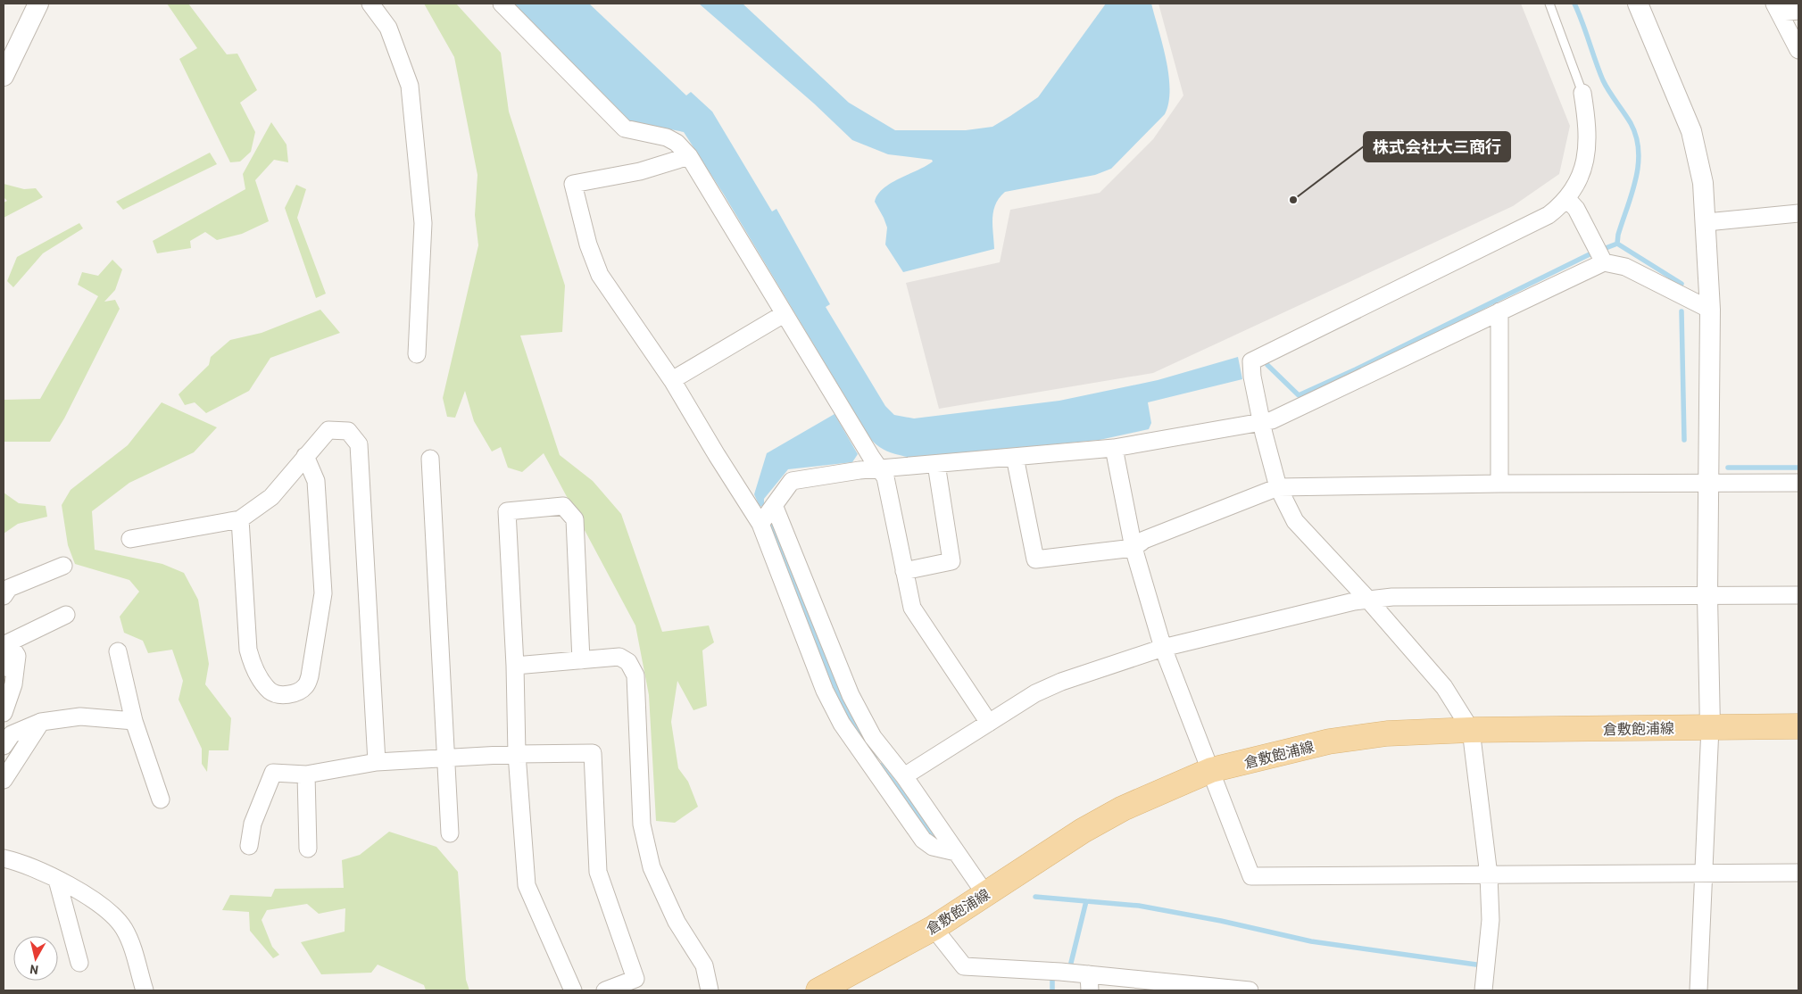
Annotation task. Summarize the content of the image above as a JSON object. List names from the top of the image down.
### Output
{
  "streets": {
    "main road": ["倉敷飽浦線"]
  },
  "places": ["株式会社大三商行"],
  "north": "bottom"
}
